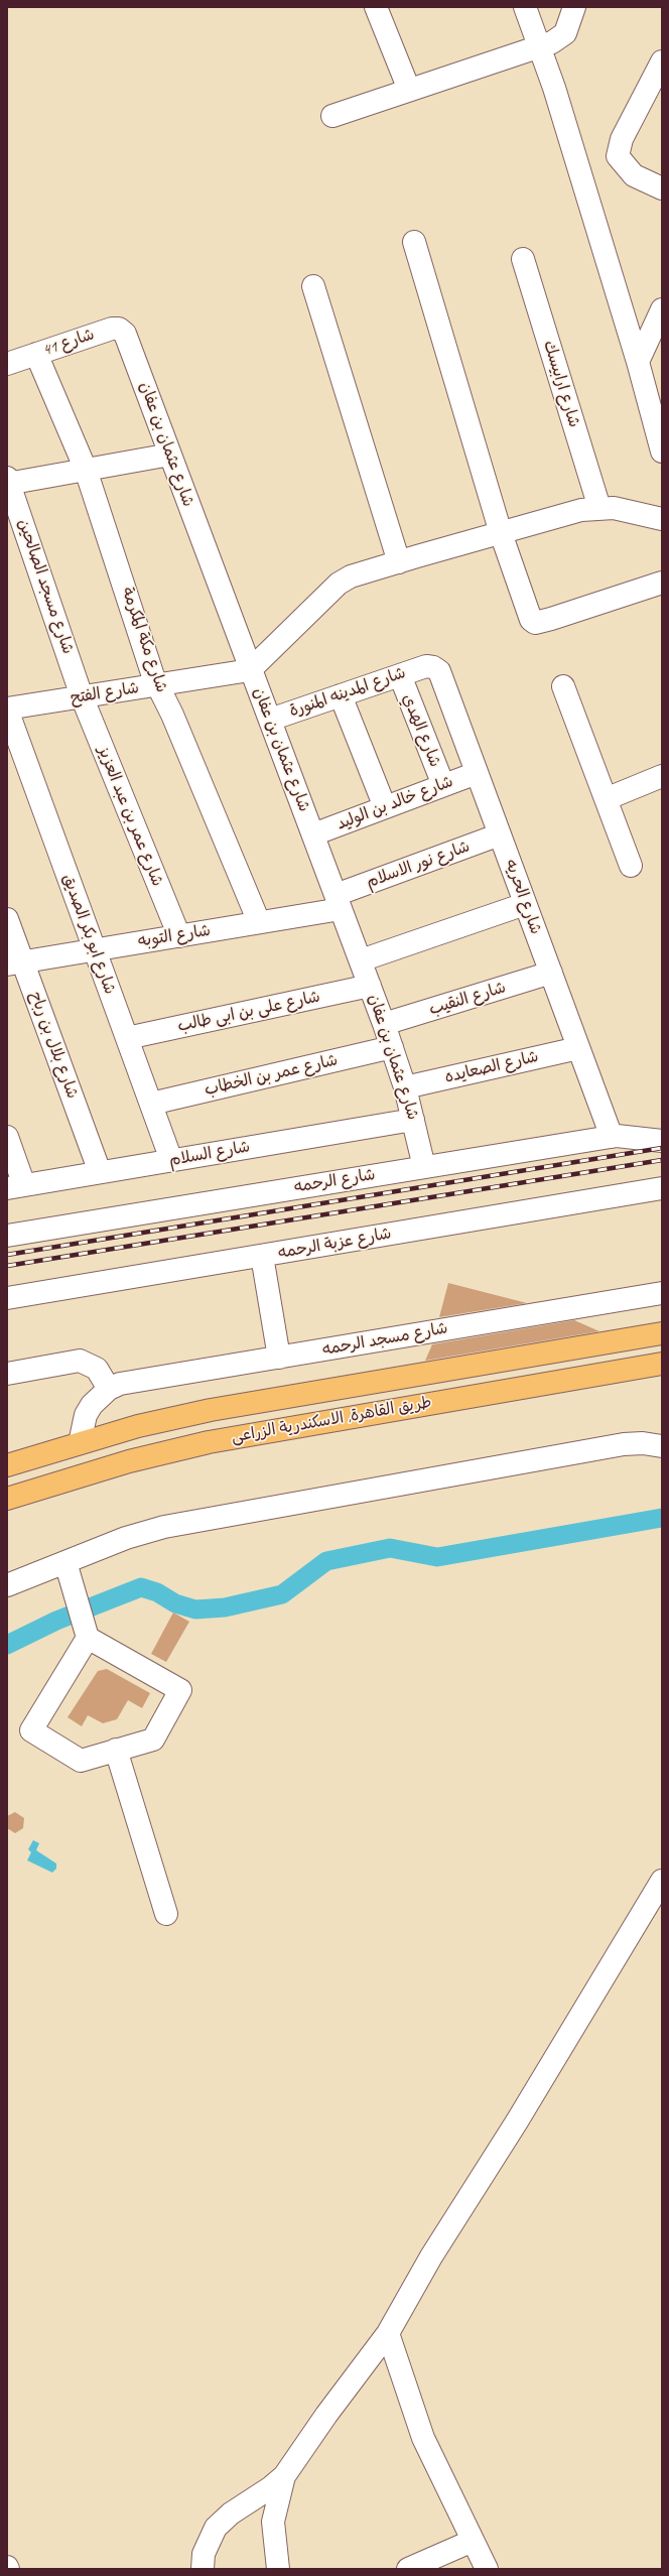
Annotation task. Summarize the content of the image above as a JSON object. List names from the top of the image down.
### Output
{
  "streets": {
    "highway": ["طريق القاهرة, الاسكندرية الزراعى"],
    "street": [
      "شارع 41",
      "شارع ارابيسك",
      "شارع عثمان بن عفان",
      "شارع مسجد الصالحين",
      "شارع مكة المكرمة",
      "شارع المدينه المنورة",
      "شارع الفتح",
      "شارع الهدي",
      "شارع خالد بن الوليد",
      "شارع عمر بن عبد العزيز",
      "شارع نور الاسلام",
      "شارع الحريه",
      "شارع ابو بكر الصديق",
      "شارع التوبه",
      "شارع النقيب",
      "شارع على بن ابى طالب",
      "شارع بلال بن رباح",
      "شارع الصعايده",
      "شارع عمر بن الخطاب",
      "شارع السلام",
      "شارع الرحمه",
      "شارع عزبة الرحمه",
      "شارع مسجد الرحمه"
    ]
  },
  "crossings": [
    ["شارع 41", "شارع عثمان بن عفان"],
    ["شارع 41", "شارع مكة المكرمة"],
    ["شارع عثمان بن عفان", "شارع المدينه المنورة"],
    ["شارع عثمان بن عفان", "شارع الفتح"],
    ["شارع عثمان بن عفان", "شارع خالد بن الوليد"],
    ["شارع عثمان بن عفان", "شارع نور الاسلام"],
    ["شارع عثمان بن عفان", "شارع التوبه"],
    ["شارع عثمان بن عفان", "شارع النقيب"],
    ["شارع عثمان بن عفان", "شارع على بن ابى طالب"],
    ["شارع عثمان بن عفان", "شارع الصعايده"],
    ["شارع عثمان بن عفان", "شارع عمر بن الخطاب"],
    ["شارع عثمان بن عفان", "شارع السلام"],
    ["شارع عثمان بن عفان", "شارع الرحمه"],
    ["شارع مسجد الصالحين", "شارع الفتح"],
    ["شارع مسجد الصالحين", "شارع عمر بن عبد العزيز"],
    ["شارع مكة المكرمة", "شارع الفتح"],
    ["شارع مكة المكرمة", "شارع التوبه"],
    ["شارع المدينه المنورة", "شارع الهدي"],
    ["شارع المدينه المنورة", "شارع الحريه"],
    ["شارع الفتح", "شارع عمر بن عبد العزيز"],
    ["شارع الفتح", "شارع ابو بكر الصديق"],
    ["شارع الهدي", "شارع خالد بن الوليد"],
    ["شارع خالد بن الوليد", "شارع الحريه"],
    ["شارع عمر بن عبد العزيز", "شارع التوبه"],
    ["شارع نور الاسلام", "شارع الحريه"],
    ["شارع نور الاسلام", "شارع التوبه"],
    ["شارع الحريه", "شارع النقيب"],
    ["شارع الحريه", "شارع الصعايده"],
    ["شارع الحريه", "شارع الرحمه"],
    ["شارع ابو بكر الصديق", "شارع التوبه"],
    ["شارع ابو بكر الصديق", "شارع على بن ابى طالب"],
    ["شارع ابو بكر الصديق", "شارع عمر بن الخطاب"],
    ["شارع ابو بكر الصديق", "شارع السلام"],
    ["شارع التوبه", "شارع بلال بن رباح"],
    ["شارع بلال بن رباح", "شارع السلام"],
    ["شارع مسجد الرحمه", "طريق القاهرة, الاسكندرية الزراعى"]
  ]
}
